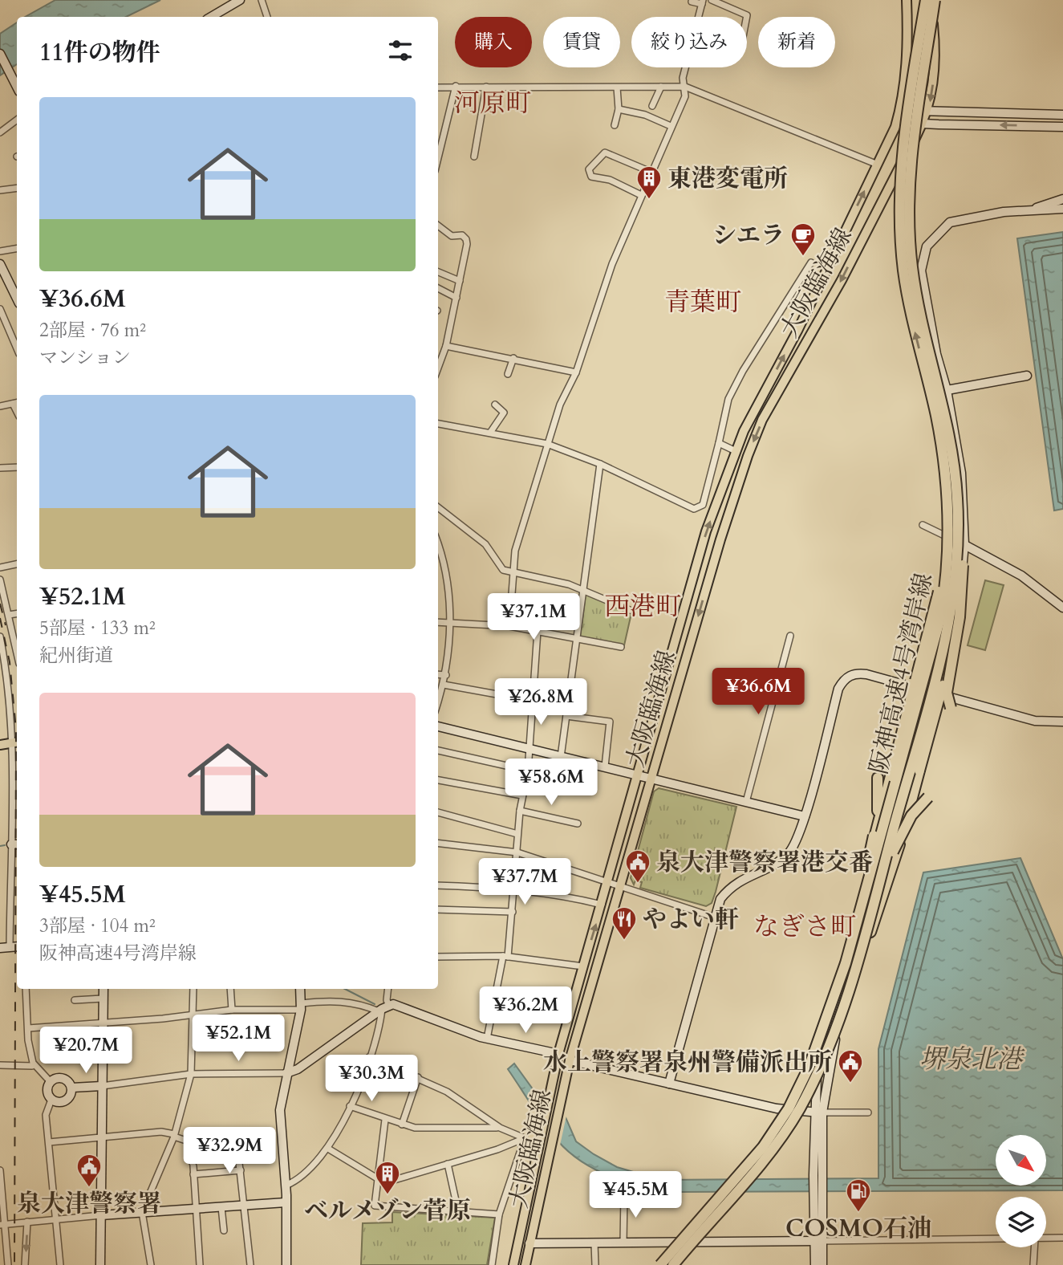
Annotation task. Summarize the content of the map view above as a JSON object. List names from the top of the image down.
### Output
{
  "streets": {
    "highway": ["阪神高速4号湾岸線"],
    "main road": ["大阪臨海線"]
  },
  "crossings": [
    ["大阪臨海線", "阪神高速4号湾岸線"]
  ],
  "districts": [
    "河原町",
    "青葉町",
    "西港町",
    "なぎさ町"
  ],
  "water": ["堺泉北港"],
  "places": {
    "building": ["東港変電所", "ベルメゾン菅原"],
    "cafe": ["シエラ"],
    "public building": ["泉大津警察署港交番", "水上警察署泉州警備派出所", "泉大津警察署"],
    "restaurant": ["やよい軒"],
    "fuel station": ["COSMO石油"]
  },
  "north": "bottom right",
  "page": {
    "chip": [
      "購入",
      "賃貸",
      "絞り込み",
      "新着"
    ],
    "heading": "11件の物件",
    "list": [
      {
        "name": "¥36.6M",
        "note": "2部屋 · 76 m² · マンション"
      },
      {
        "name": "¥52.1M",
        "note": "5部屋 · 133 m² · 紀州街道"
      },
      {
        "name": "¥45.5M",
        "note": "3部屋 · 104 m² · 阪神高速4号湾岸線"
      }
    ],
    "price": [
      "¥37.1M",
      "¥36.6M",
      "¥26.8M",
      "¥58.6M",
      "¥37.7M",
      "¥36.2M",
      "¥52.1M",
      "¥20.7M",
      "¥30.3M",
      "¥32.9M",
      "¥45.5M"
    ]
  }
}
